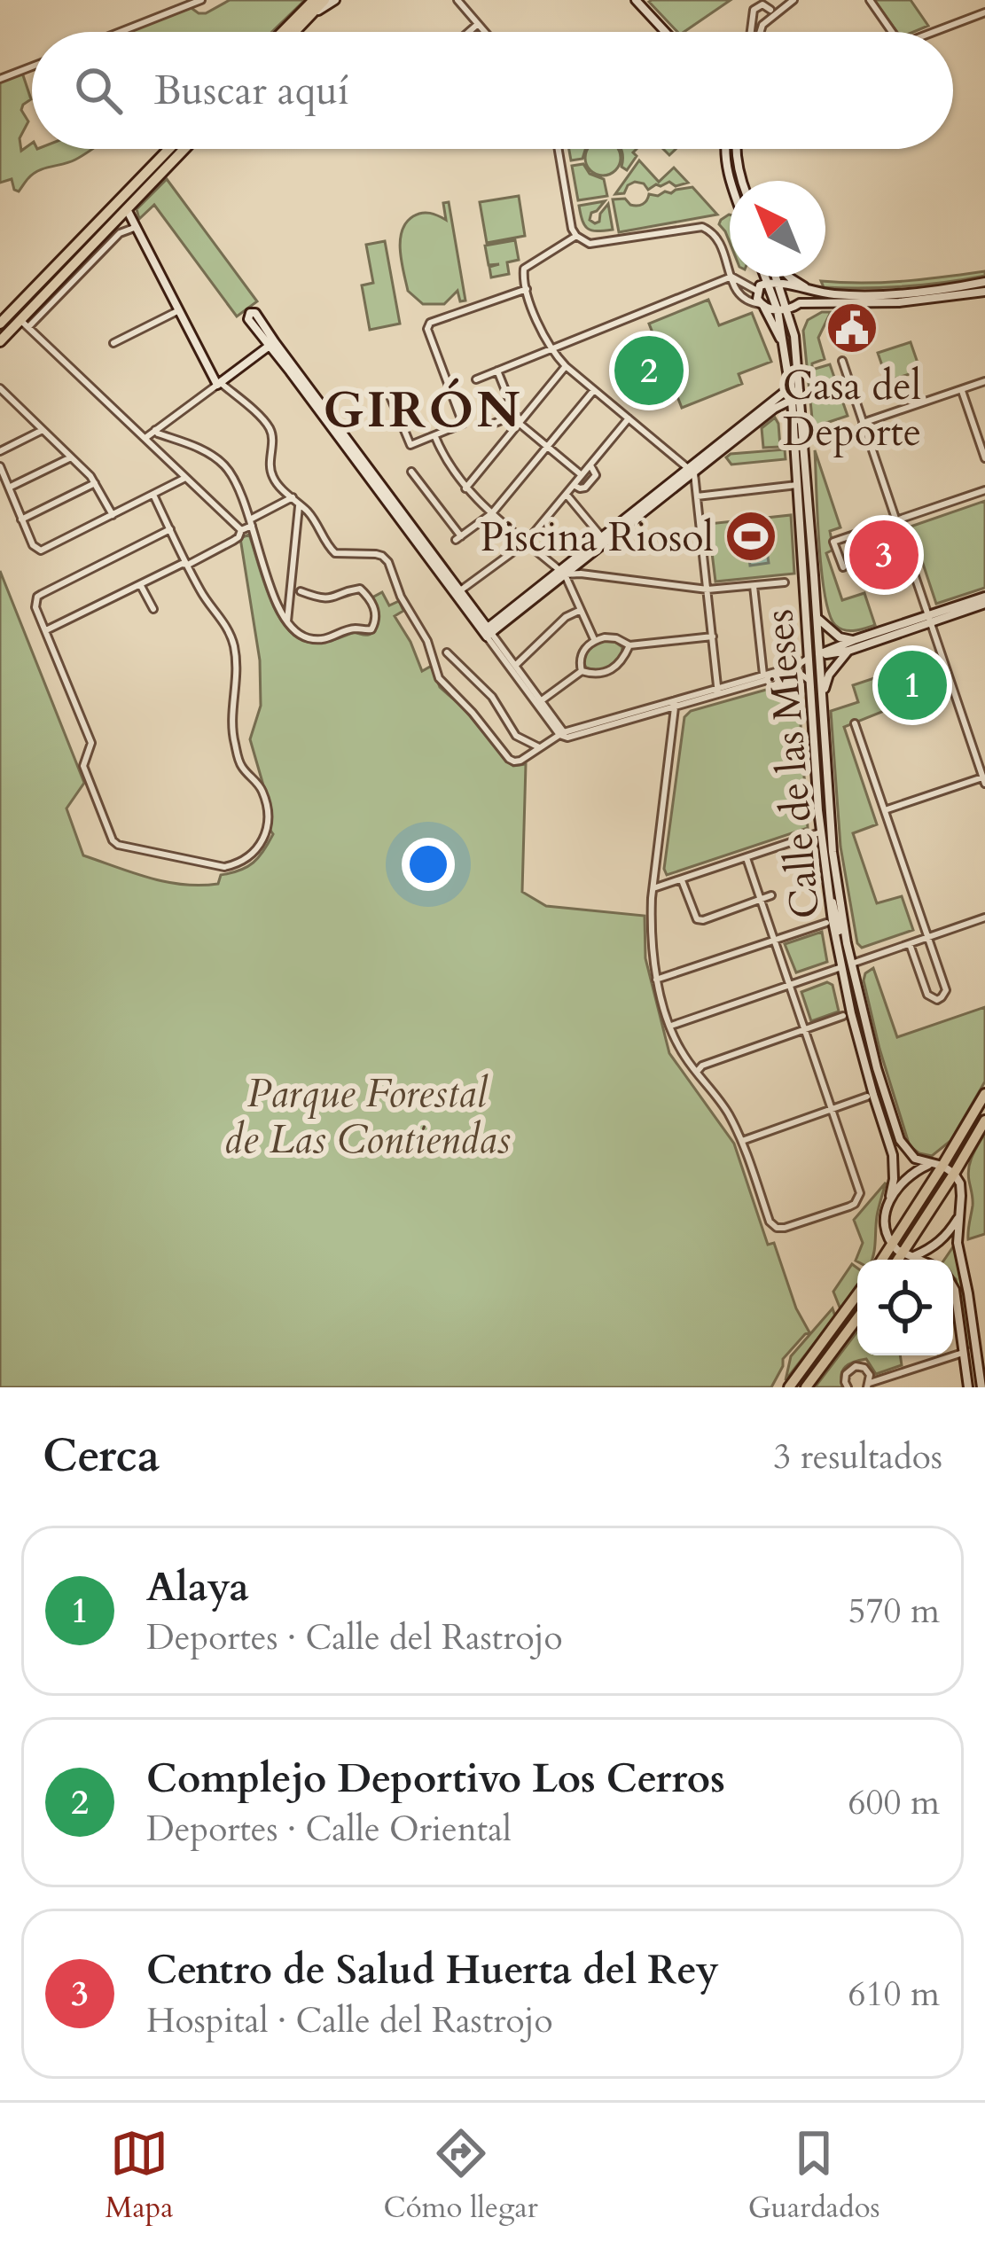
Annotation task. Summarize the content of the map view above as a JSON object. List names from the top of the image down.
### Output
{
  "streets": {
    "main road": ["Calle de las Mieses"]
  },
  "districts": ["GIRÓN"],
  "parks": ["Parque Forestal de Las Contiendas"],
  "places": {
    "public building": ["Casa del Deporte"],
    "sports": ["Piscina Riosol"]
  },
  "north": "top left",
  "page": {
    "search": "Buscar aquí",
    "pins": ["2", "3", "1"],
    "heading": ["Cerca", "3 resultados"],
    "list": [
      {
        "mark": "1",
        "name": "Alaya",
        "note": "Deportes · Calle del Rastrojo",
        "value": "570 m"
      },
      {
        "mark": "2",
        "name": "Complejo Deportivo Los Cerros",
        "note": "Deportes · Calle Oriental",
        "value": "600 m"
      },
      {
        "mark": "3",
        "name": "Centro de Salud Huerta del Rey",
        "note": "Hospital · Calle del Rastrojo",
        "value": "610 m"
      }
    ],
    "nav": ["Mapa", "Cómo llegar", "Guardados"]
  }
}
